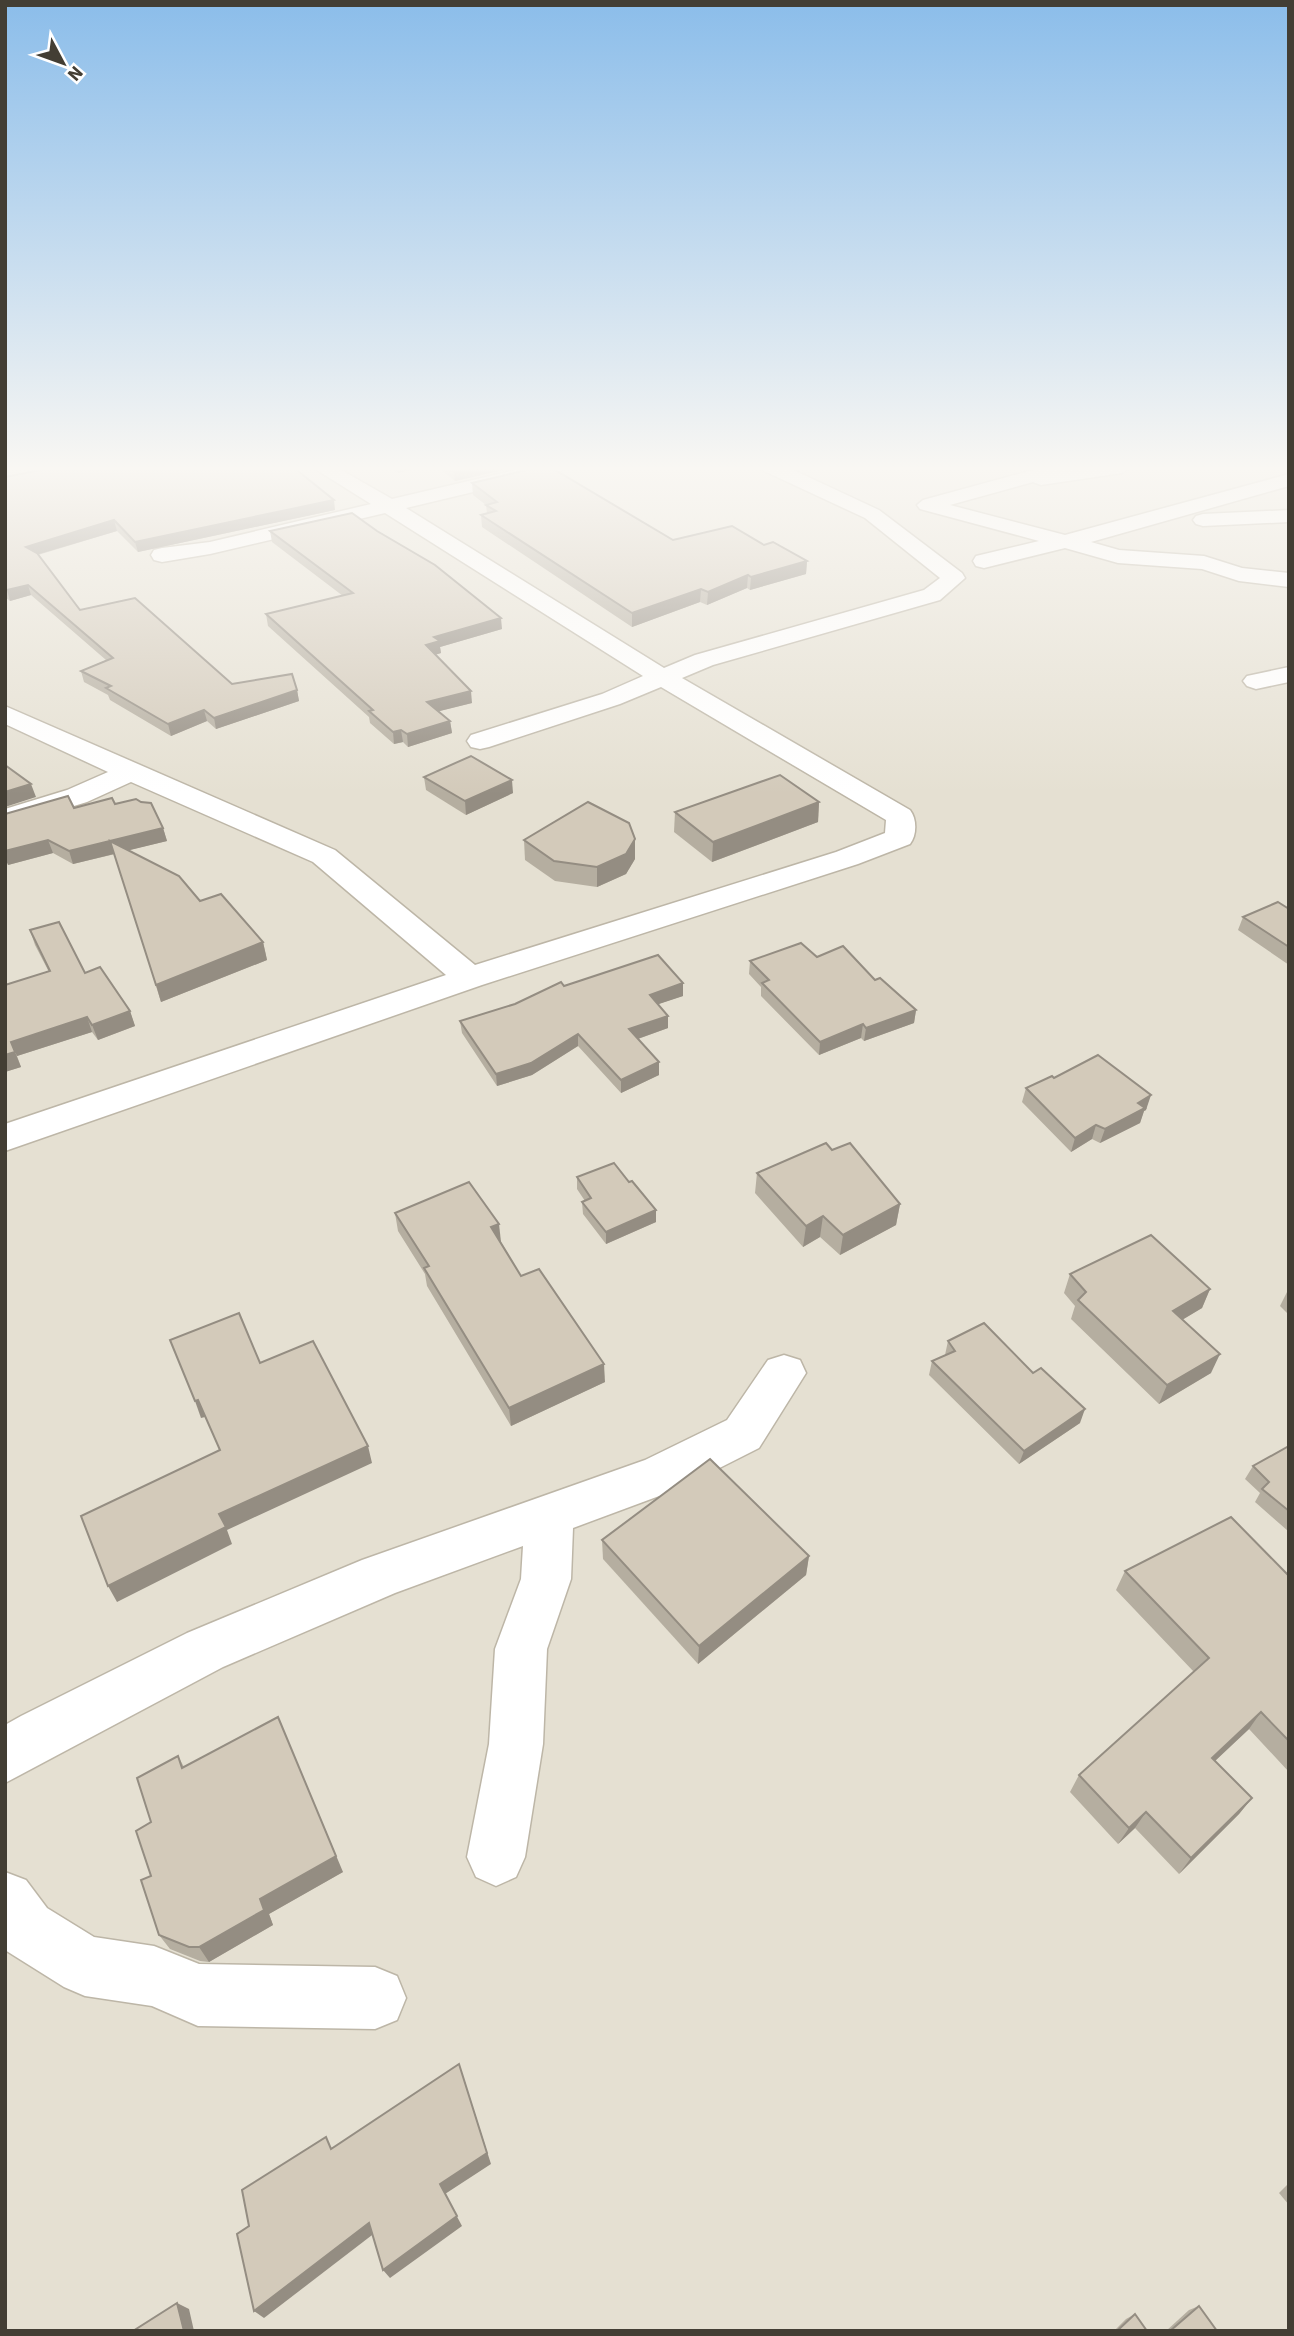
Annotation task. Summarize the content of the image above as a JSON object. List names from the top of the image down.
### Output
{
  "north": "bottom right"
}
